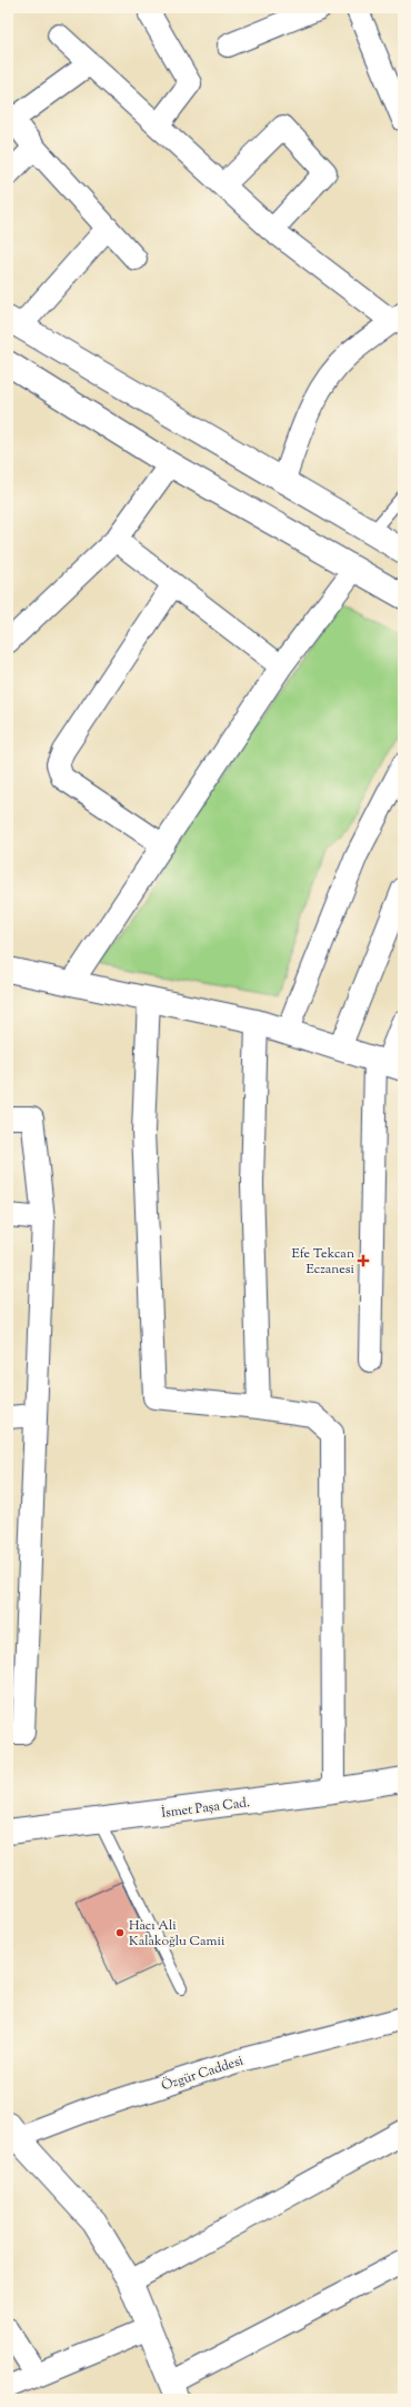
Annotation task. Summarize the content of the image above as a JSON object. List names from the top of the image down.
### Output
{
  "streets": {
    "main road": ["İsmet Paşa Cad."],
    "street": ["Özgür Caddesi"]
  },
  "places": {
    "health": ["Efe Tekcan Eczanesi"],
    "other": ["Hacı Ali Kalakoğlu Camii"]
  }
}
